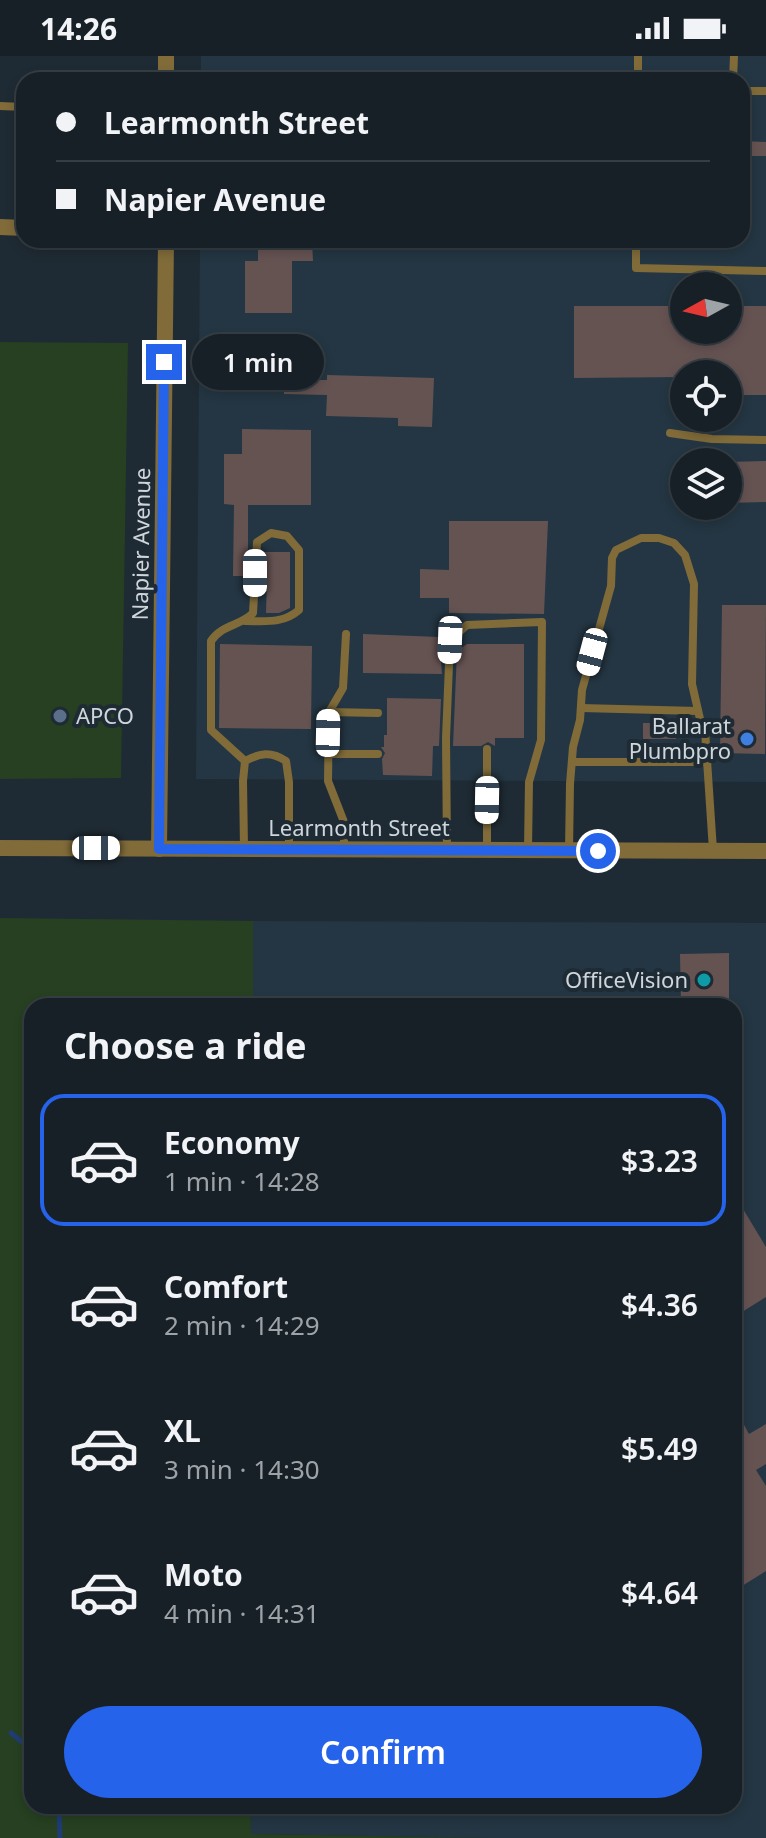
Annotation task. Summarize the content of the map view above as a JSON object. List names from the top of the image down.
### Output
{
  "streets": {
    "street": ["Napier Avenue", "Learmonth Street"]
  },
  "crossings": [
    ["Napier Avenue", "Learmonth Street"]
  ],
  "places": ["APCO", "Ballarat Plumbpro", "OfficeVision"],
  "north": "left",
  "page": {
    "status": "14:26",
    "banner": ["Learmonth Street", "Napier Avenue"],
    "bubble": "1 min",
    "heading": "Choose a ride",
    "list": [
      {
        "name": "Economy",
        "note": "1 min · 14:28",
        "value": "$3.23"
      },
      {
        "name": "Comfort",
        "note": "2 min · 14:29",
        "value": "$4.36"
      },
      {
        "name": "XL",
        "note": "3 min · 14:30",
        "value": "$5.49"
      },
      {
        "name": "Moto",
        "note": "4 min · 14:31",
        "value": "$4.64"
      }
    ],
    "buttons": "Confirm"
  }
}
